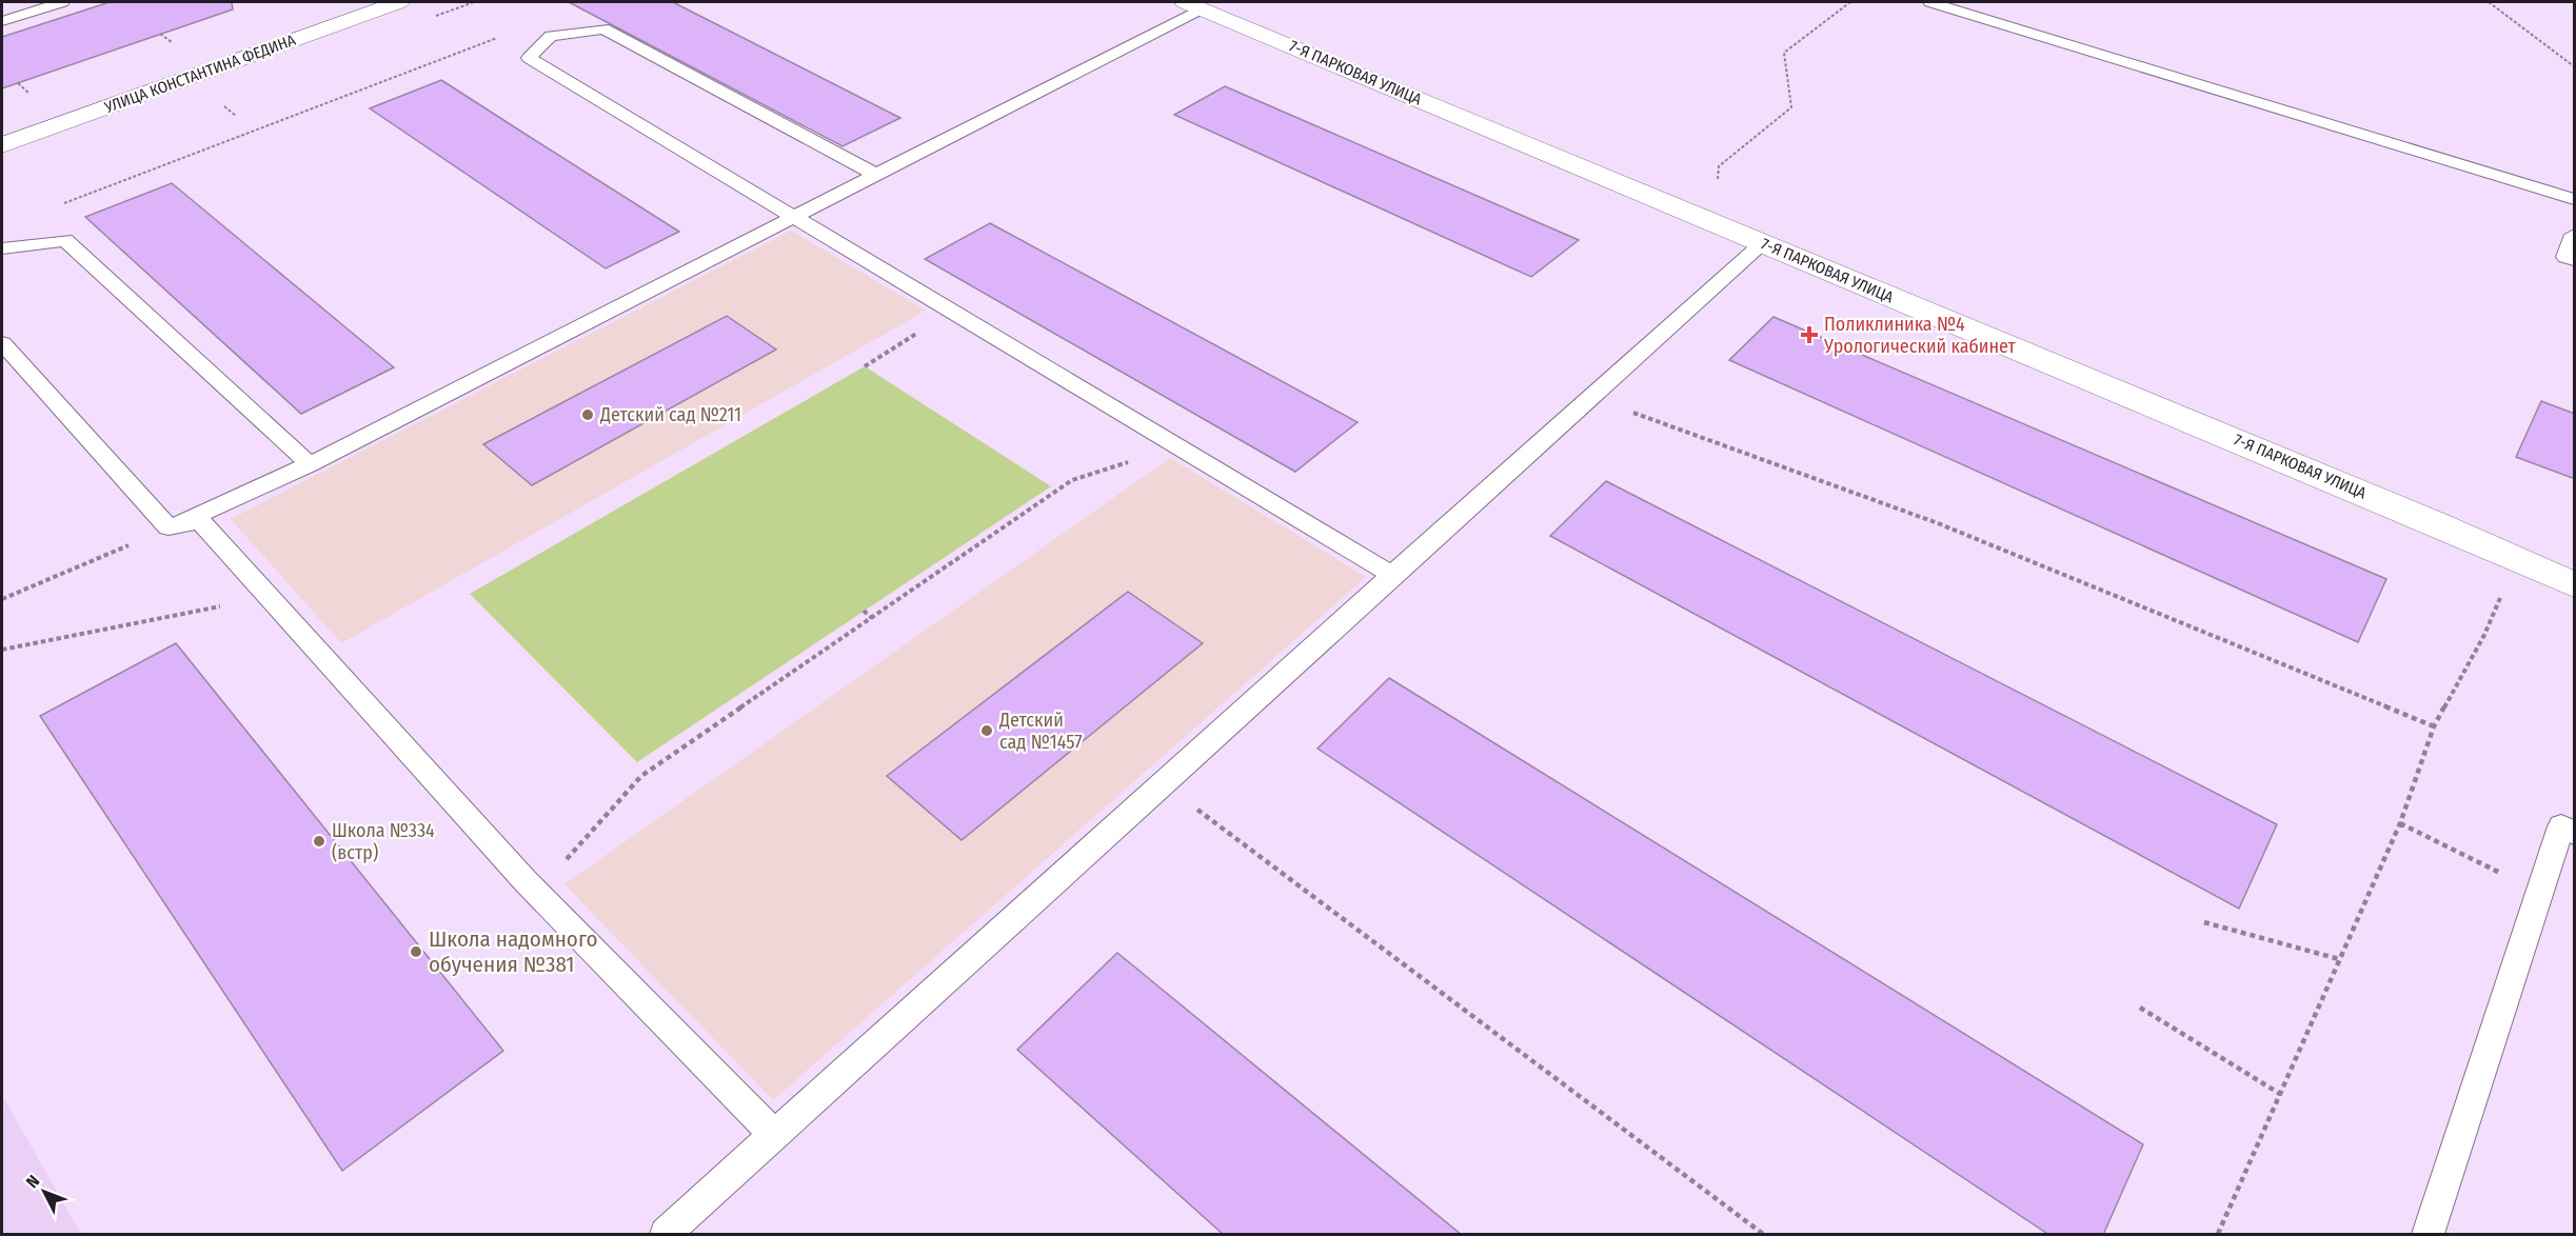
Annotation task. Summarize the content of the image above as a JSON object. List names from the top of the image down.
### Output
{
  "streets": {
    "street": ["7-Я ПАРКОВАЯ УЛИЦА", "УЛИЦА КОНСТАНТИНА ФЕДИНА"]
  },
  "places": {
    "health": ["Поликлиника №4 Урологический кабинет"],
    "other": [
      "Детский сад №211",
      "Детский сад №1457",
      "Школа №334 (встр)",
      "Школа надомного обучения №381"
    ]
  },
  "north": "top left"
}
